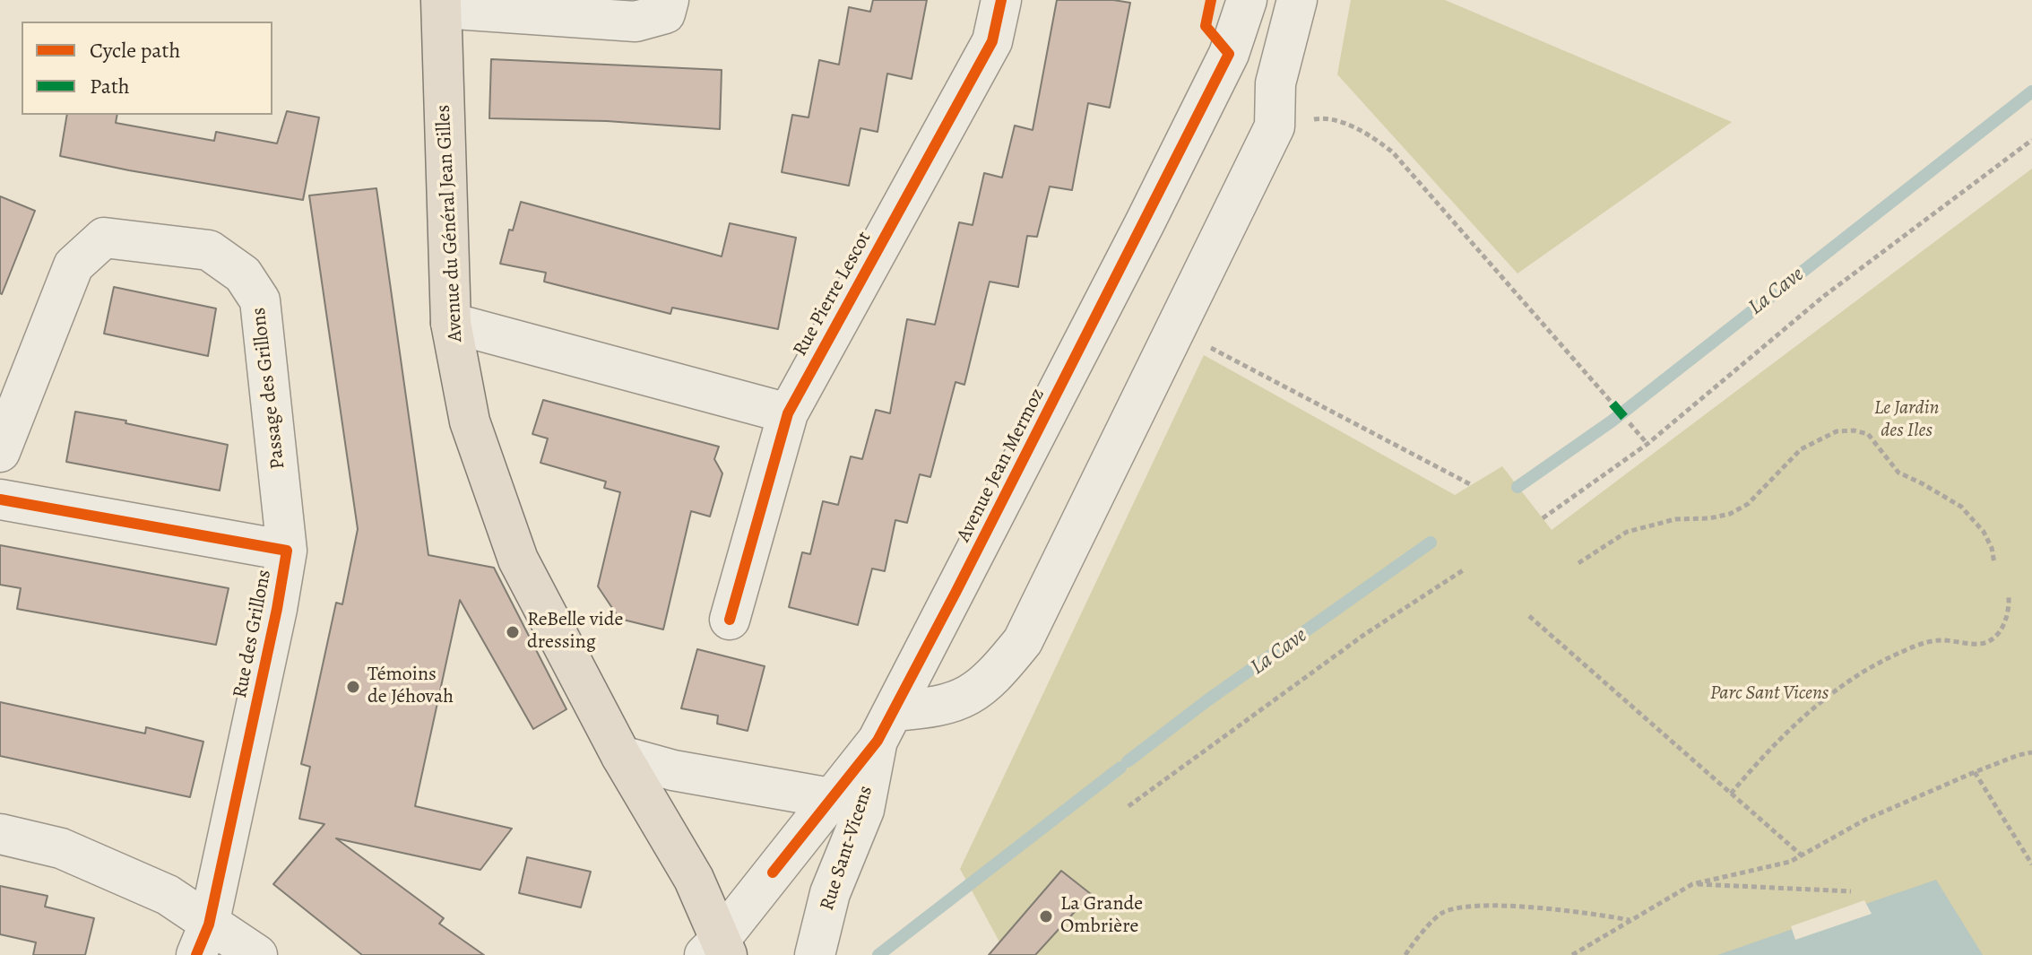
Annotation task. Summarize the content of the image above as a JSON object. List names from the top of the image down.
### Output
{
  "streets": {
    "main road": ["Avenue du Général Jean Gilles"],
    "street": [
      "Rue Pierre Lescot",
      "Passage des Grillons",
      "Avenue Jean Mermoz",
      "Rue des Grillons",
      "Rue Sant-Vicens"
    ]
  },
  "crossings": [
    ["Avenue du Général Jean Gilles", "Avenue Jean Mermoz"],
    ["Passage des Grillons", "Rue des Grillons"],
    ["Avenue Jean Mermoz", "Rue Sant-Vicens"]
  ],
  "water": ["La Cave"],
  "parks": ["Le Jardin des Iles", "Parc Sant Vicens"],
  "places": ["ReBelle vide dressing", "Témoins de Jéhovah", "La Grande Ombrière"],
  "legend": ["Cycle path", "Path"]
}
